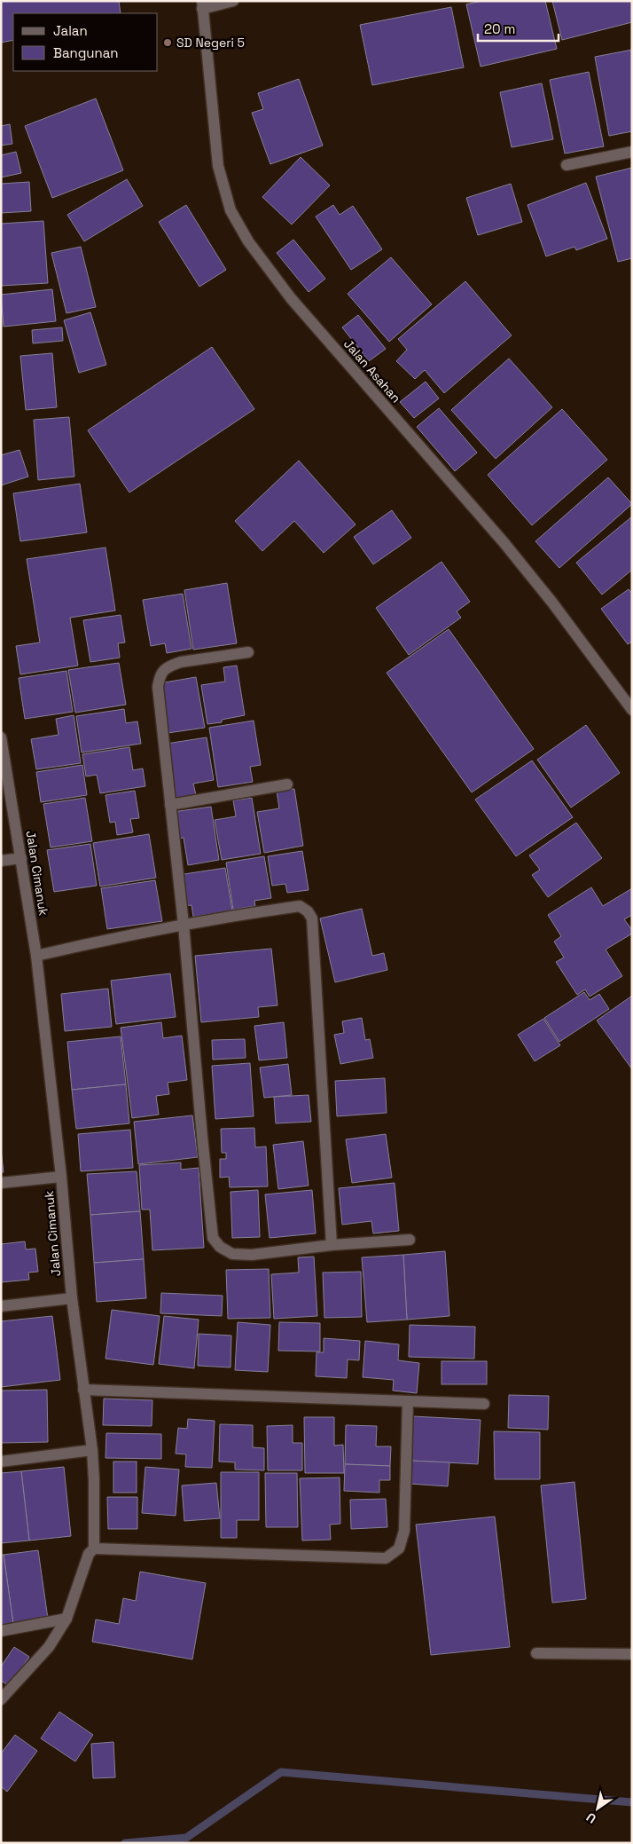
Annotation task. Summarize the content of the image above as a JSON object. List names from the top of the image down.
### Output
{
  "streets": {
    "street": ["Jalan Asahan", "Jalan Cimanuk"]
  },
  "places": ["SD Negeri 5"],
  "legend": ["Jalan", "Bangunan"],
  "scale_bar": "20 m",
  "north": "bottom left"
}
